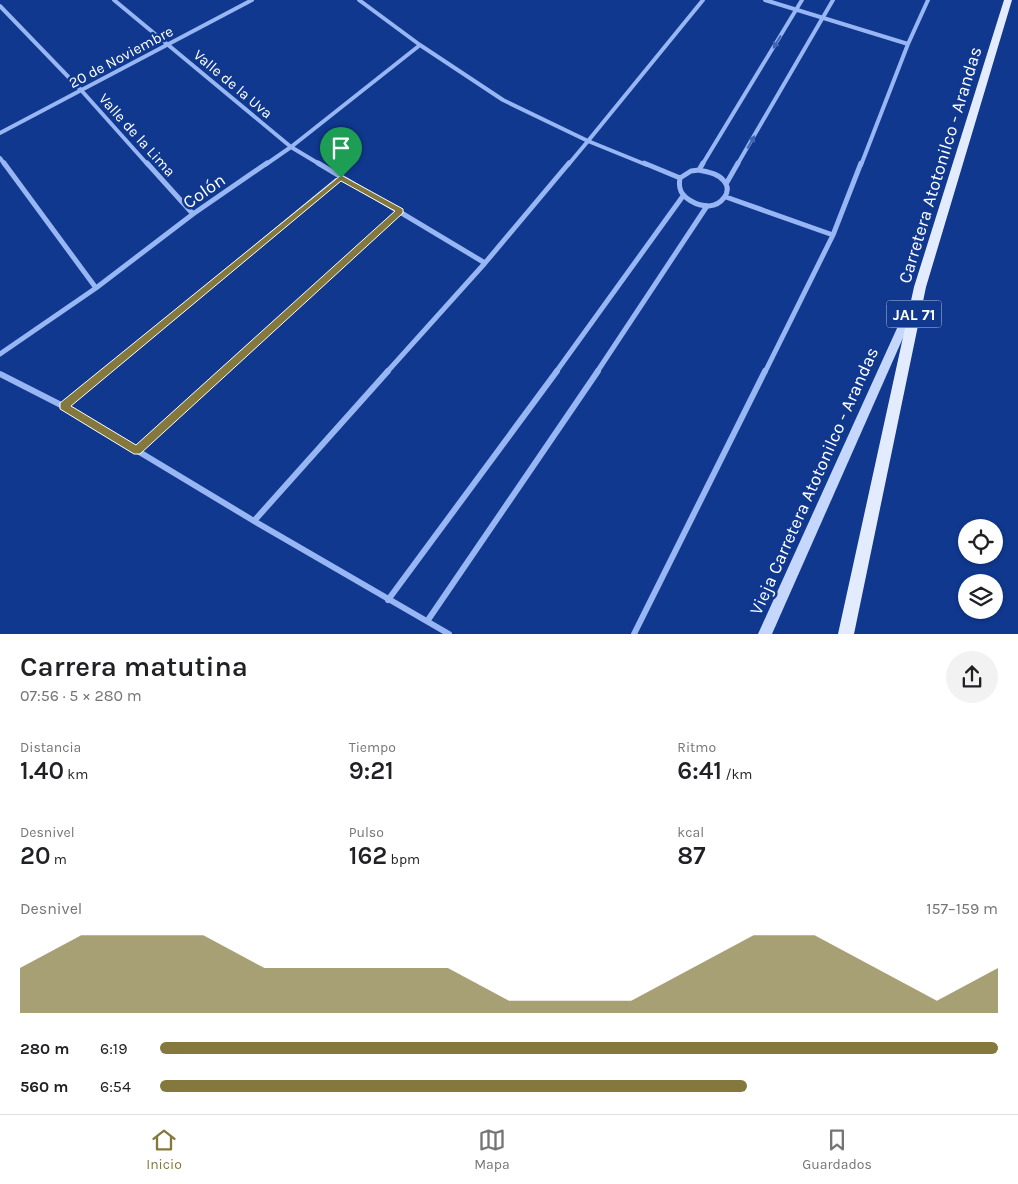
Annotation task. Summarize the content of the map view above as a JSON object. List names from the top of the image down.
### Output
{
  "streets": {
    "main road": ["Carretera Atotonilco - Arandas", "JAL 71", "Vieja Carretera Atotonilco - Arandas"],
    "street": [
      "20 de Noviembre",
      "Valle de la Uva",
      "Valle de la Lima",
      "Colón"
    ]
  },
  "crossings": [
    ["20 de Noviembre", "Valle de la Uva"],
    ["20 de Noviembre", "Valle de la Lima"],
    ["Valle de la Uva", "Colón"],
    ["Valle de la Lima", "Colón"],
    ["Carretera Atotonilco - Arandas", "Vieja Carretera Atotonilco - Arandas"]
  ],
  "page": {
    "heading": ["Carrera matutina", "07:56 · 5 × 280 m"],
    "stats": [
      ["Distancia", "1.40 km"],
      ["Tiempo", "9:21"],
      ["Ritmo", "6:41 /km"],
      ["Desnivel", "20 m"],
      ["Pulso", "162 bpm"],
      ["kcal", "87"]
    ],
    "chart": ["Desnivel", "157–159 m"],
    "list": [
      {
        "name": "280 m",
        "note": "6:19"
      },
      {
        "name": "560 m",
        "note": "6:54"
      }
    ],
    "tabs": ["Inicio", "Mapa", "Guardados"]
  }
}
